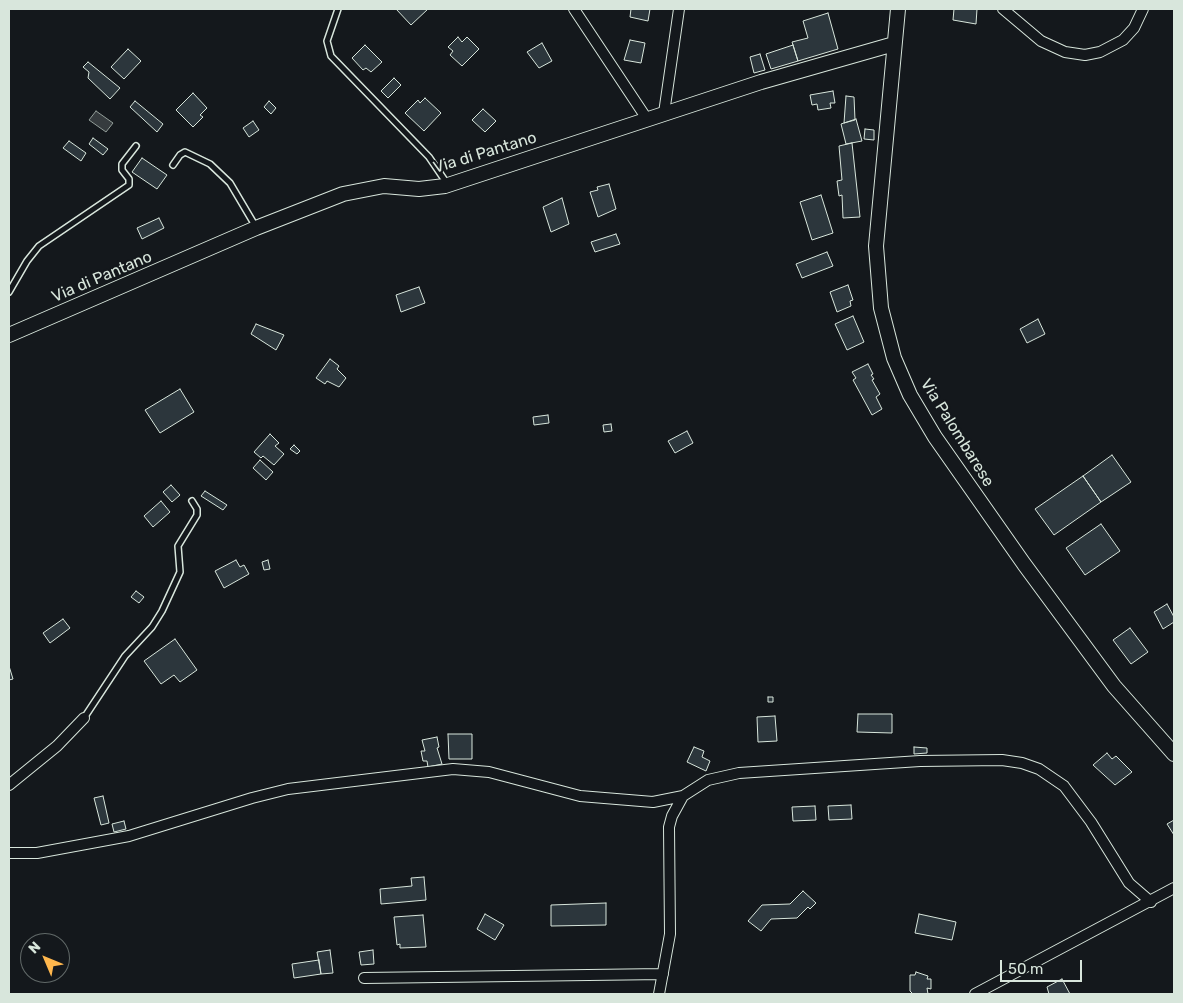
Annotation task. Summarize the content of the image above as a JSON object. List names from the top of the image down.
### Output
{
  "streets": {
    "street": ["Via di Pantano", "Via Palombarese"]
  },
  "crossings": [
    ["Via di Pantano", "Via Palombarese"]
  ],
  "scale_bar": "50 m",
  "north": "top left"
}
